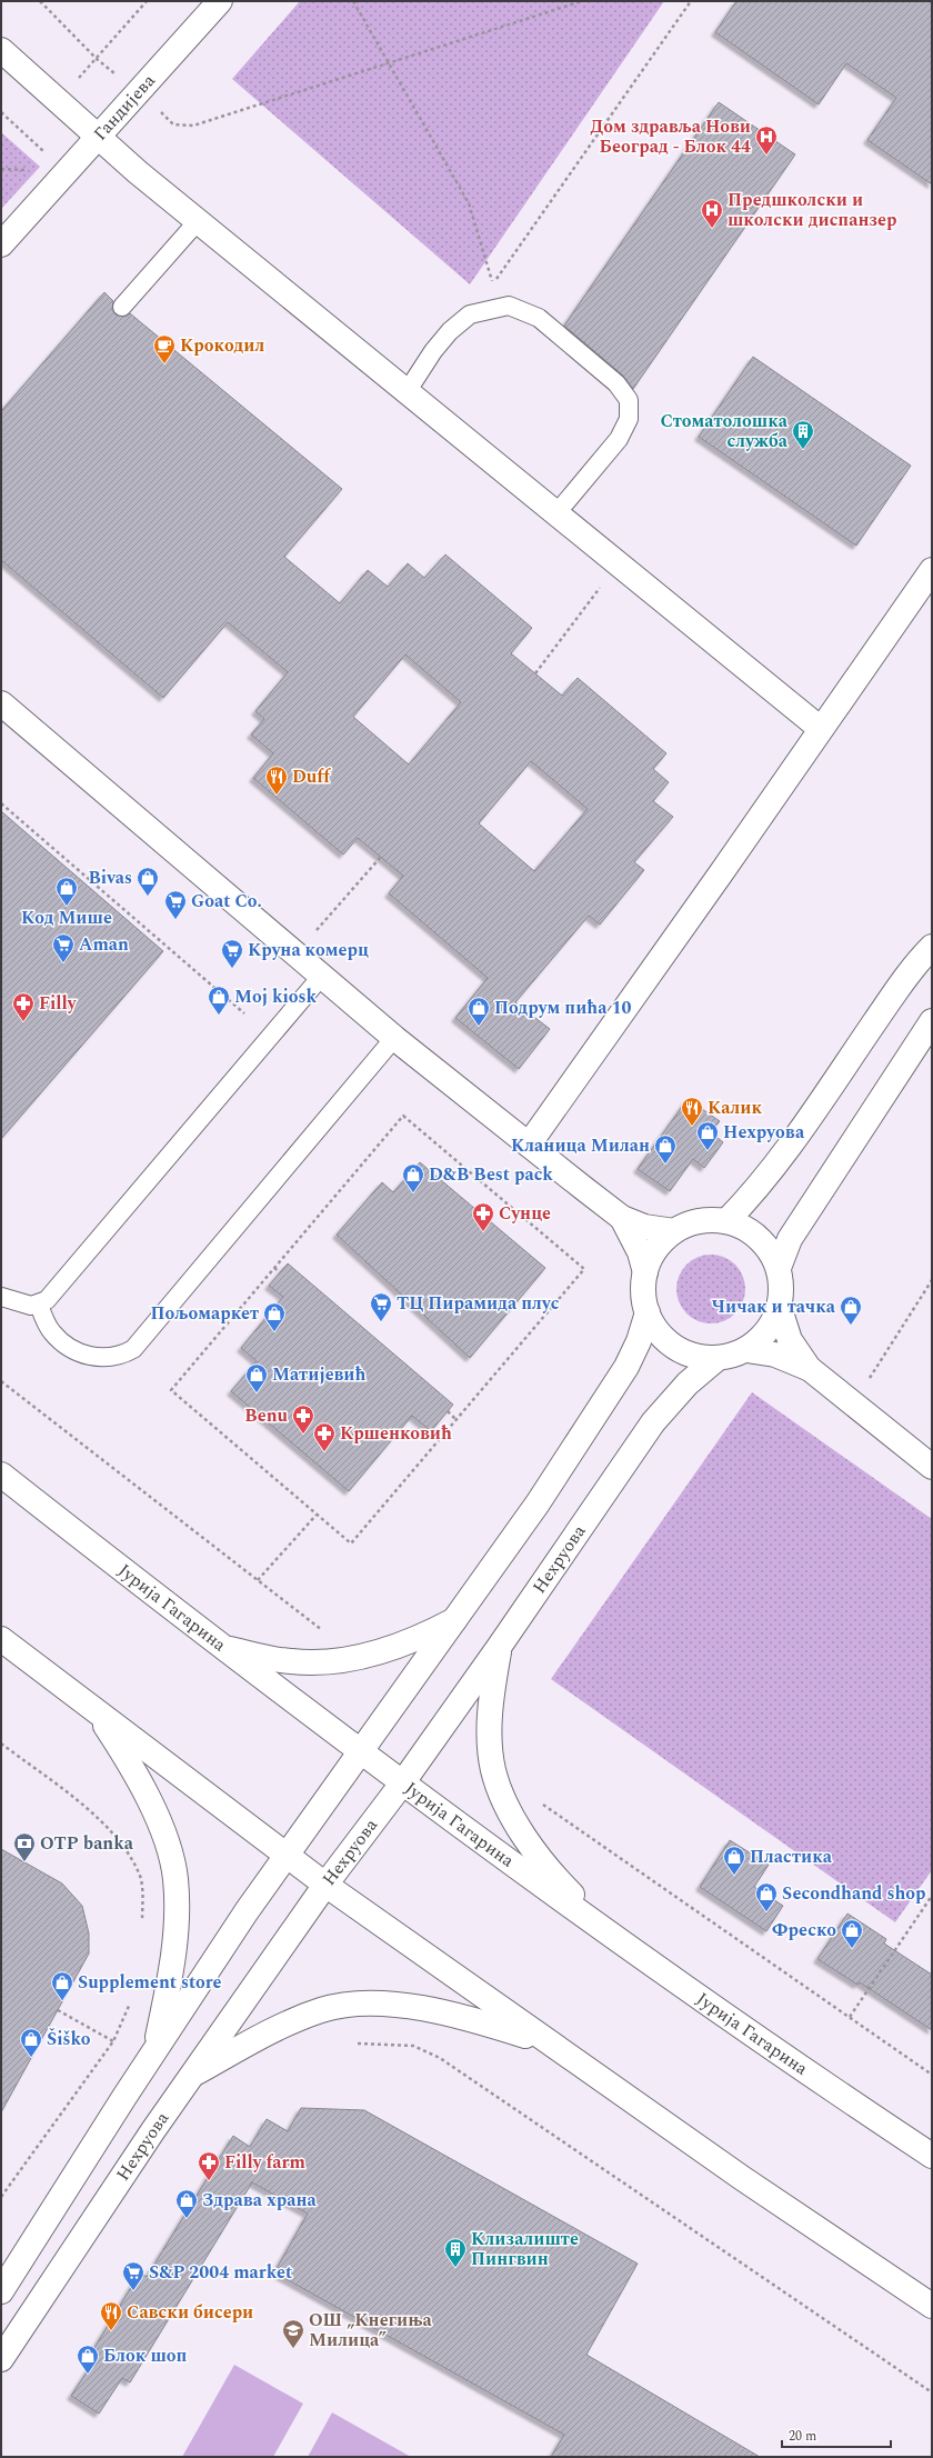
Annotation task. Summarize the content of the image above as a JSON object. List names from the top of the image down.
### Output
{
  "streets": {
    "street": ["Гандијева", "Нехруова", "Јурија Гагарина"]
  },
  "crossings": [
    ["Нехруова", "Јурија Гагарина"]
  ],
  "places": {
    "hospital": ["Дом здравља Нови Београд - Блок 44", "Предшколски и школски диспанзер"],
    "cafe": ["Крокодил"],
    "building": ["Стоматолошка служба", "Клизалиште Пингвин"],
    "restaurant": ["Duff", "Калик", "Савски бисери"],
    "shop": [
      "Bivas",
      "Код Мише",
      "Moj kiosk",
      "Подрум пића 10",
      "Нехруова",
      "Кланица Милан",
      "D&B Best pack",
      "Чичак и тачка",
      "Пољомаркет",
      "Матијевић",
      "Пластика",
      "Secondhand shop",
      "Фреско",
      "Supplement store",
      "Šiško",
      "Здрава храна",
      "Блок шоп"
    ],
    "supermarket": [
      "Goat Co.",
      "Aman",
      "Круна комерц",
      "ТЦ Пирамида плус",
      "S&P 2004 market"
    ],
    "pharmacy": [
      "Filly",
      "Сунце",
      "Benu",
      "Кршенковић",
      "Filly farm"
    ],
    "bank": ["OTP banka"],
    "school or university": ["ОШ „Кнегиња Милица”"]
  },
  "scale_bar": "20 m"
}
